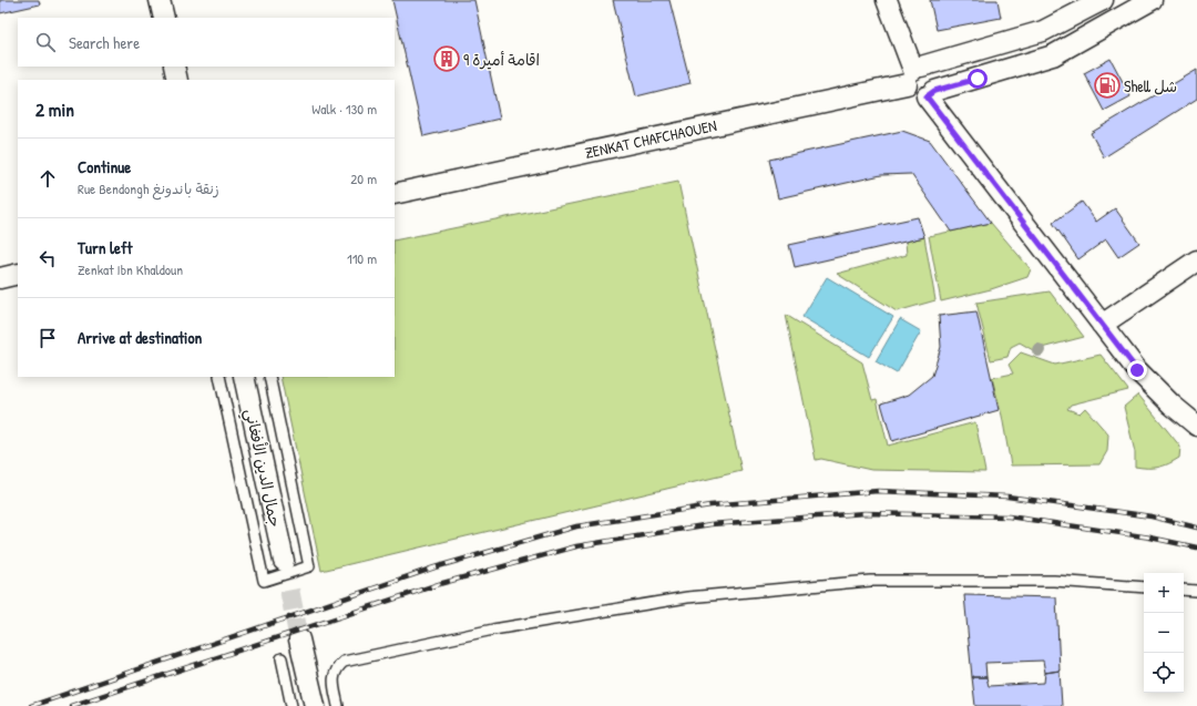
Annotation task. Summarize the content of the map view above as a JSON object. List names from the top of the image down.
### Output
{
  "streets": {
    "street": ["ZENKAT CHAFCHAOUEN", "جمال الدين الأفغاني"]
  },
  "places": {
    "building": ["اقامة أميرة 9"],
    "fuel station": ["Shell شل"]
  },
  "page": {
    "search": "Search here",
    "heading": ["2 min", "Walk · 130 m"],
    "list": [
      ["Continue", "Rue Bendongh زنقة باندونغ", "20 m"],
      ["Turn left", "Zenkat Ibn Khaldoun", "110 m"],
      "Arrive at destination"
    ],
    "map_buttons": ["+", "−"]
  }
}
